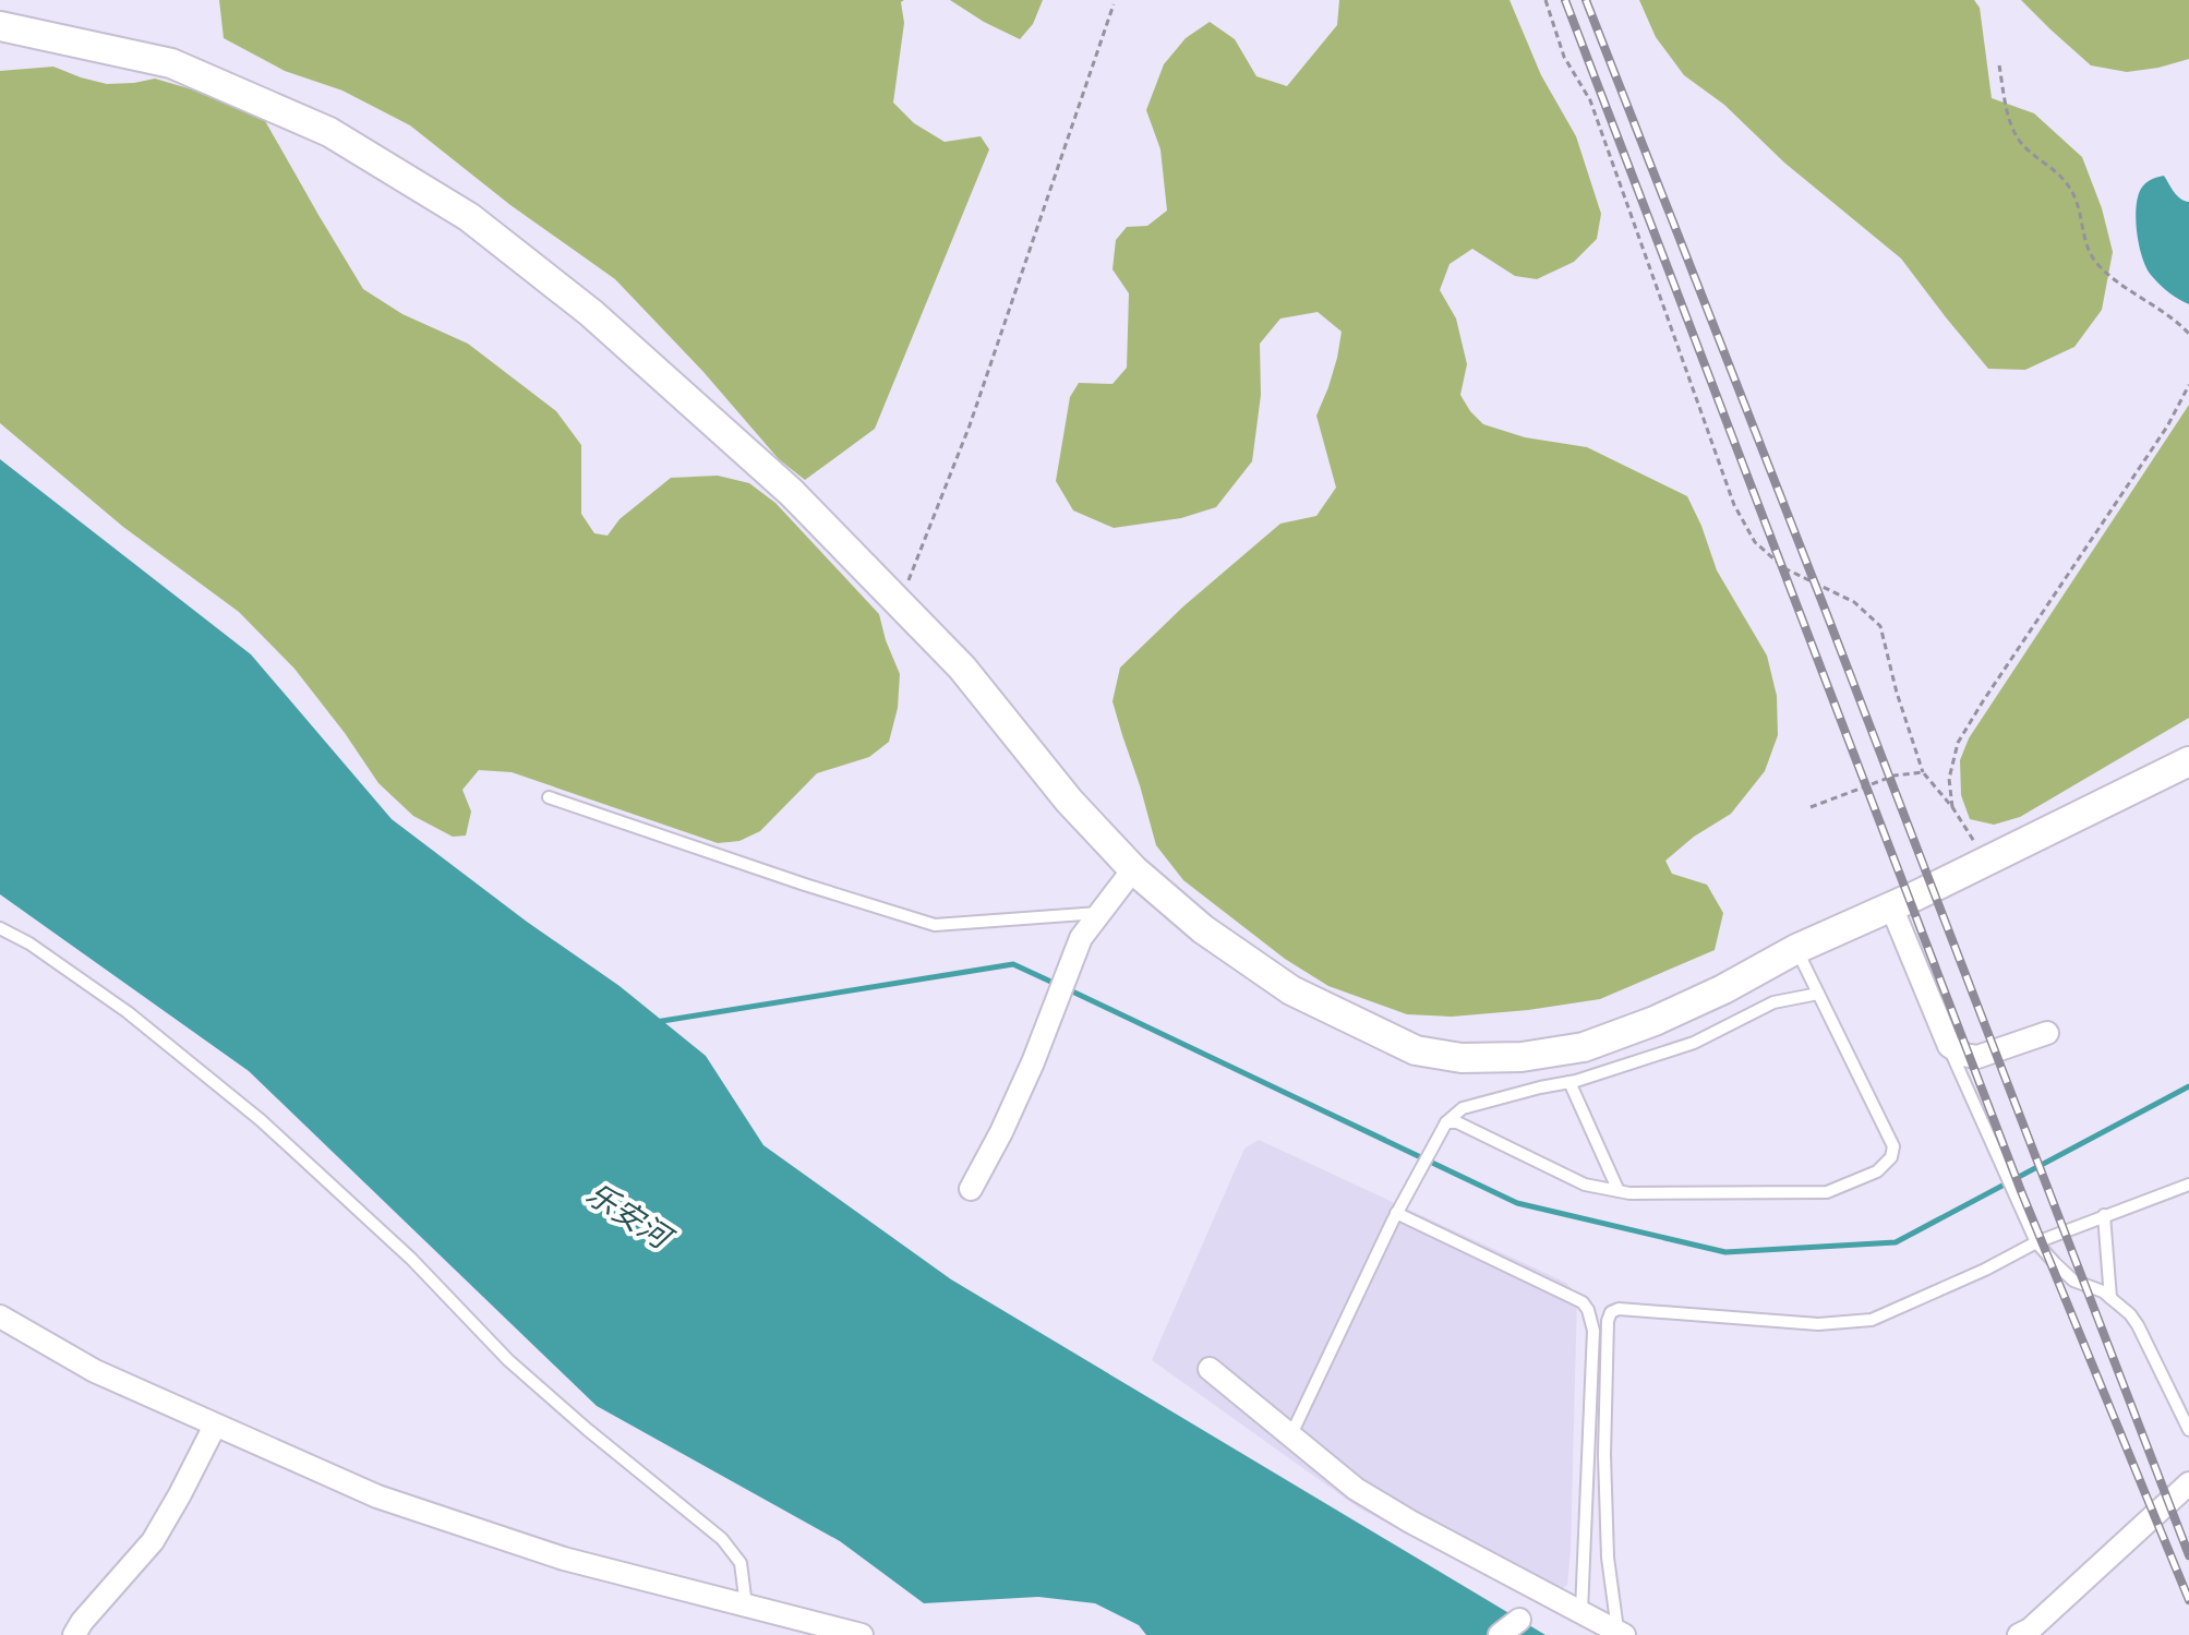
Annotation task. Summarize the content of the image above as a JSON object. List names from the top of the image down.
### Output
{
  "water": ["乐安河"]
}
